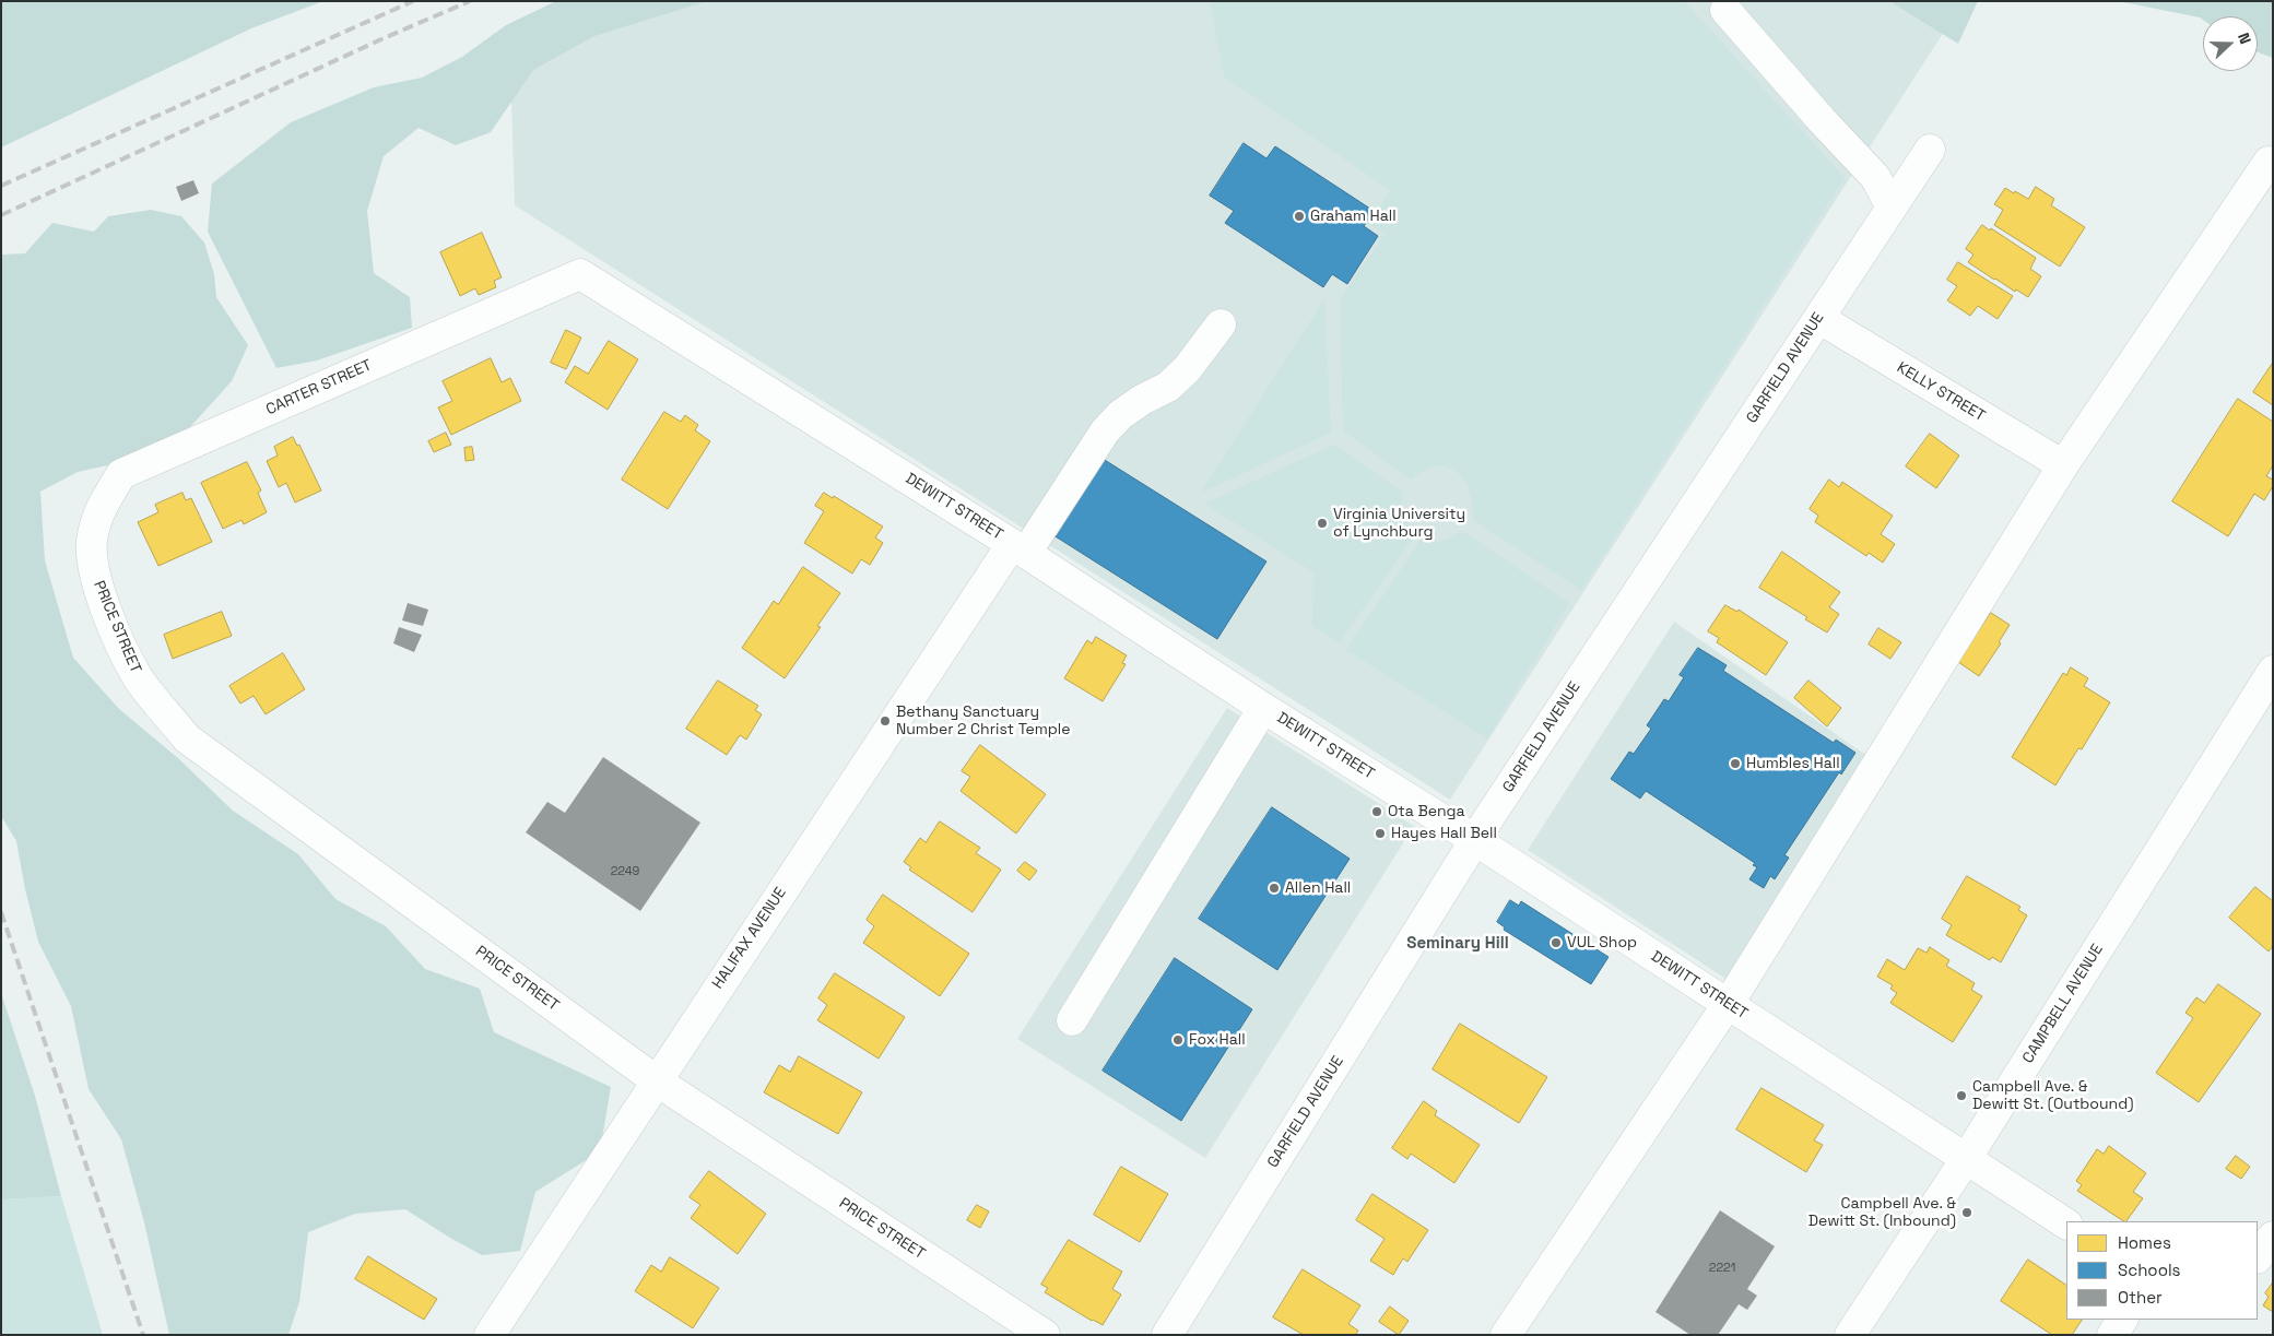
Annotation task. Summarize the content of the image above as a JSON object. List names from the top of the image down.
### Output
{
  "streets": {
    "street": [
      "GARFIELD AVENUE",
      "CARTER STREET",
      "KELLY STREET",
      "DEWITT STREET",
      "PRICE STREET",
      "HALIFAX AVENUE",
      "CAMPBELL AVENUE"
    ]
  },
  "crossings": [
    ["GARFIELD AVENUE", "KELLY STREET"],
    ["GARFIELD AVENUE", "DEWITT STREET"],
    ["CARTER STREET", "DEWITT STREET"],
    ["CARTER STREET", "PRICE STREET"],
    ["DEWITT STREET", "HALIFAX AVENUE"],
    ["DEWITT STREET", "CAMPBELL AVENUE"],
    ["PRICE STREET", "HALIFAX AVENUE"]
  ],
  "districts": ["Seminary Hill"],
  "places": [
    "Graham Hall",
    "Virginia University of Lynchburg",
    "Bethany Sanctuary Number 2 Christ Temple",
    "Humbles Hall",
    "Ota Benga",
    "Hayes Hall Bell",
    "Allen Hall",
    "VUL Shop",
    "Fox Hall",
    "Campbell Ave. & Dewitt St. (Outbound)",
    "Campbell Ave. & Dewitt St. (Inbound)"
  ],
  "house_numbers": ["2249", "2221"],
  "legend": ["Homes", "Schools", "Other"],
  "north": "right"
}
